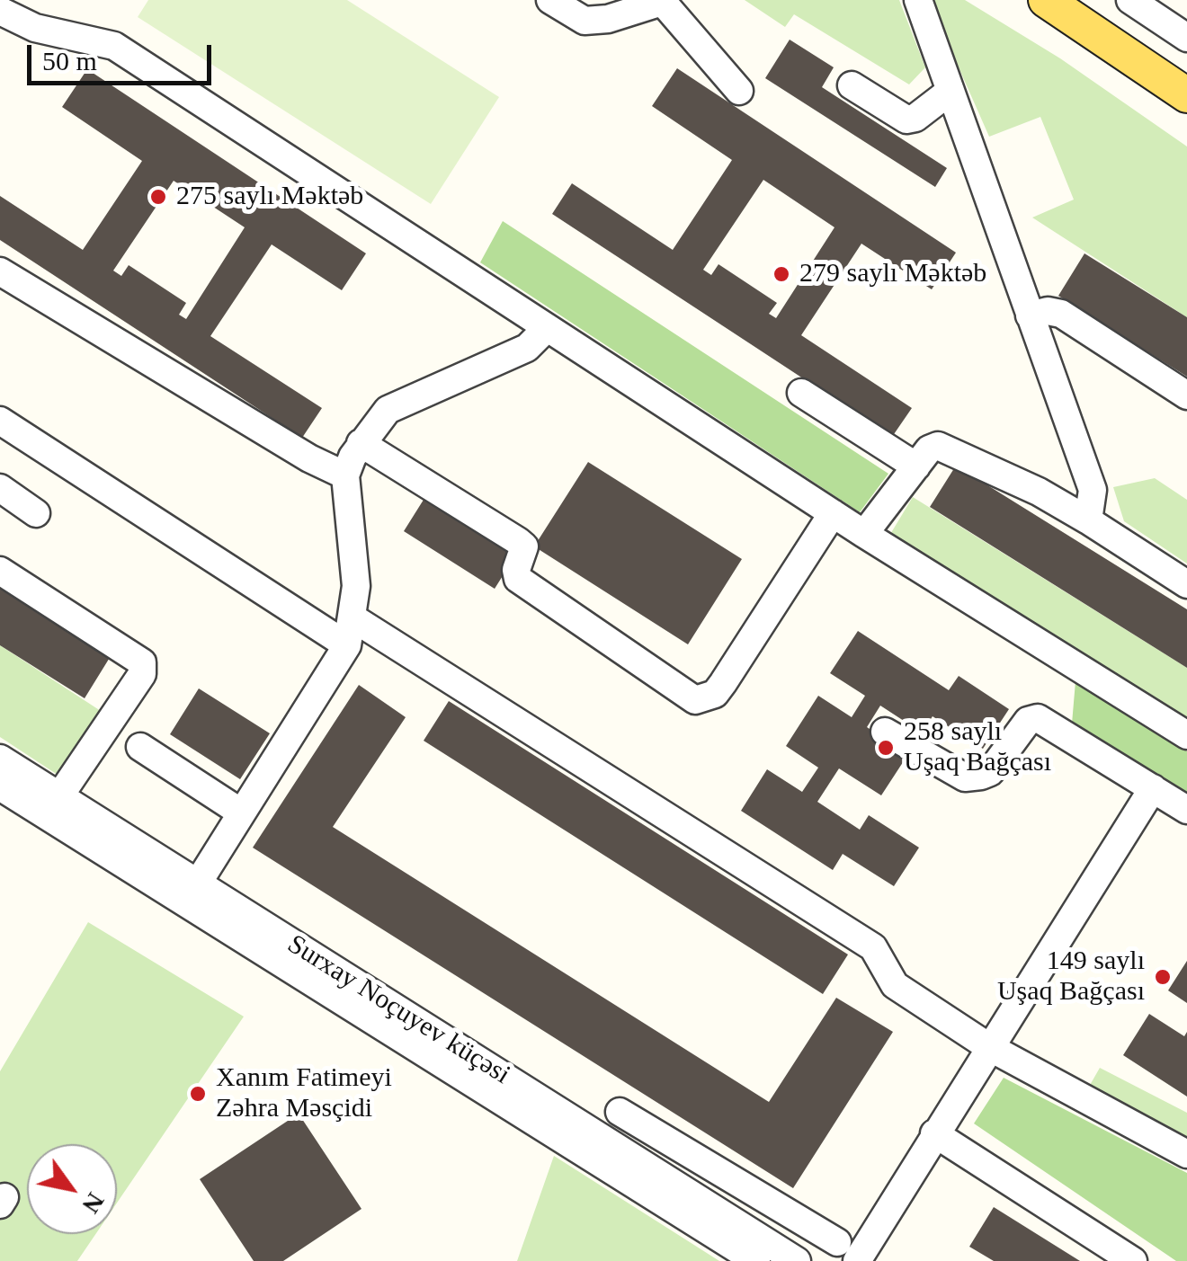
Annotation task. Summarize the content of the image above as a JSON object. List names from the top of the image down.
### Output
{
  "streets": {
    "street": ["Surxay Noçuyev küçəsi"]
  },
  "places": [
    "275 saylı Məktəb",
    "279 saylı Məktəb",
    "258 saylı Uşaq Bağçası",
    "149 saylı Uşaq Bağçası",
    "Xanım Fatimeyi Zəhra Məsçidi"
  ],
  "scale_bar": "50 m",
  "north": "bottom right"
}
